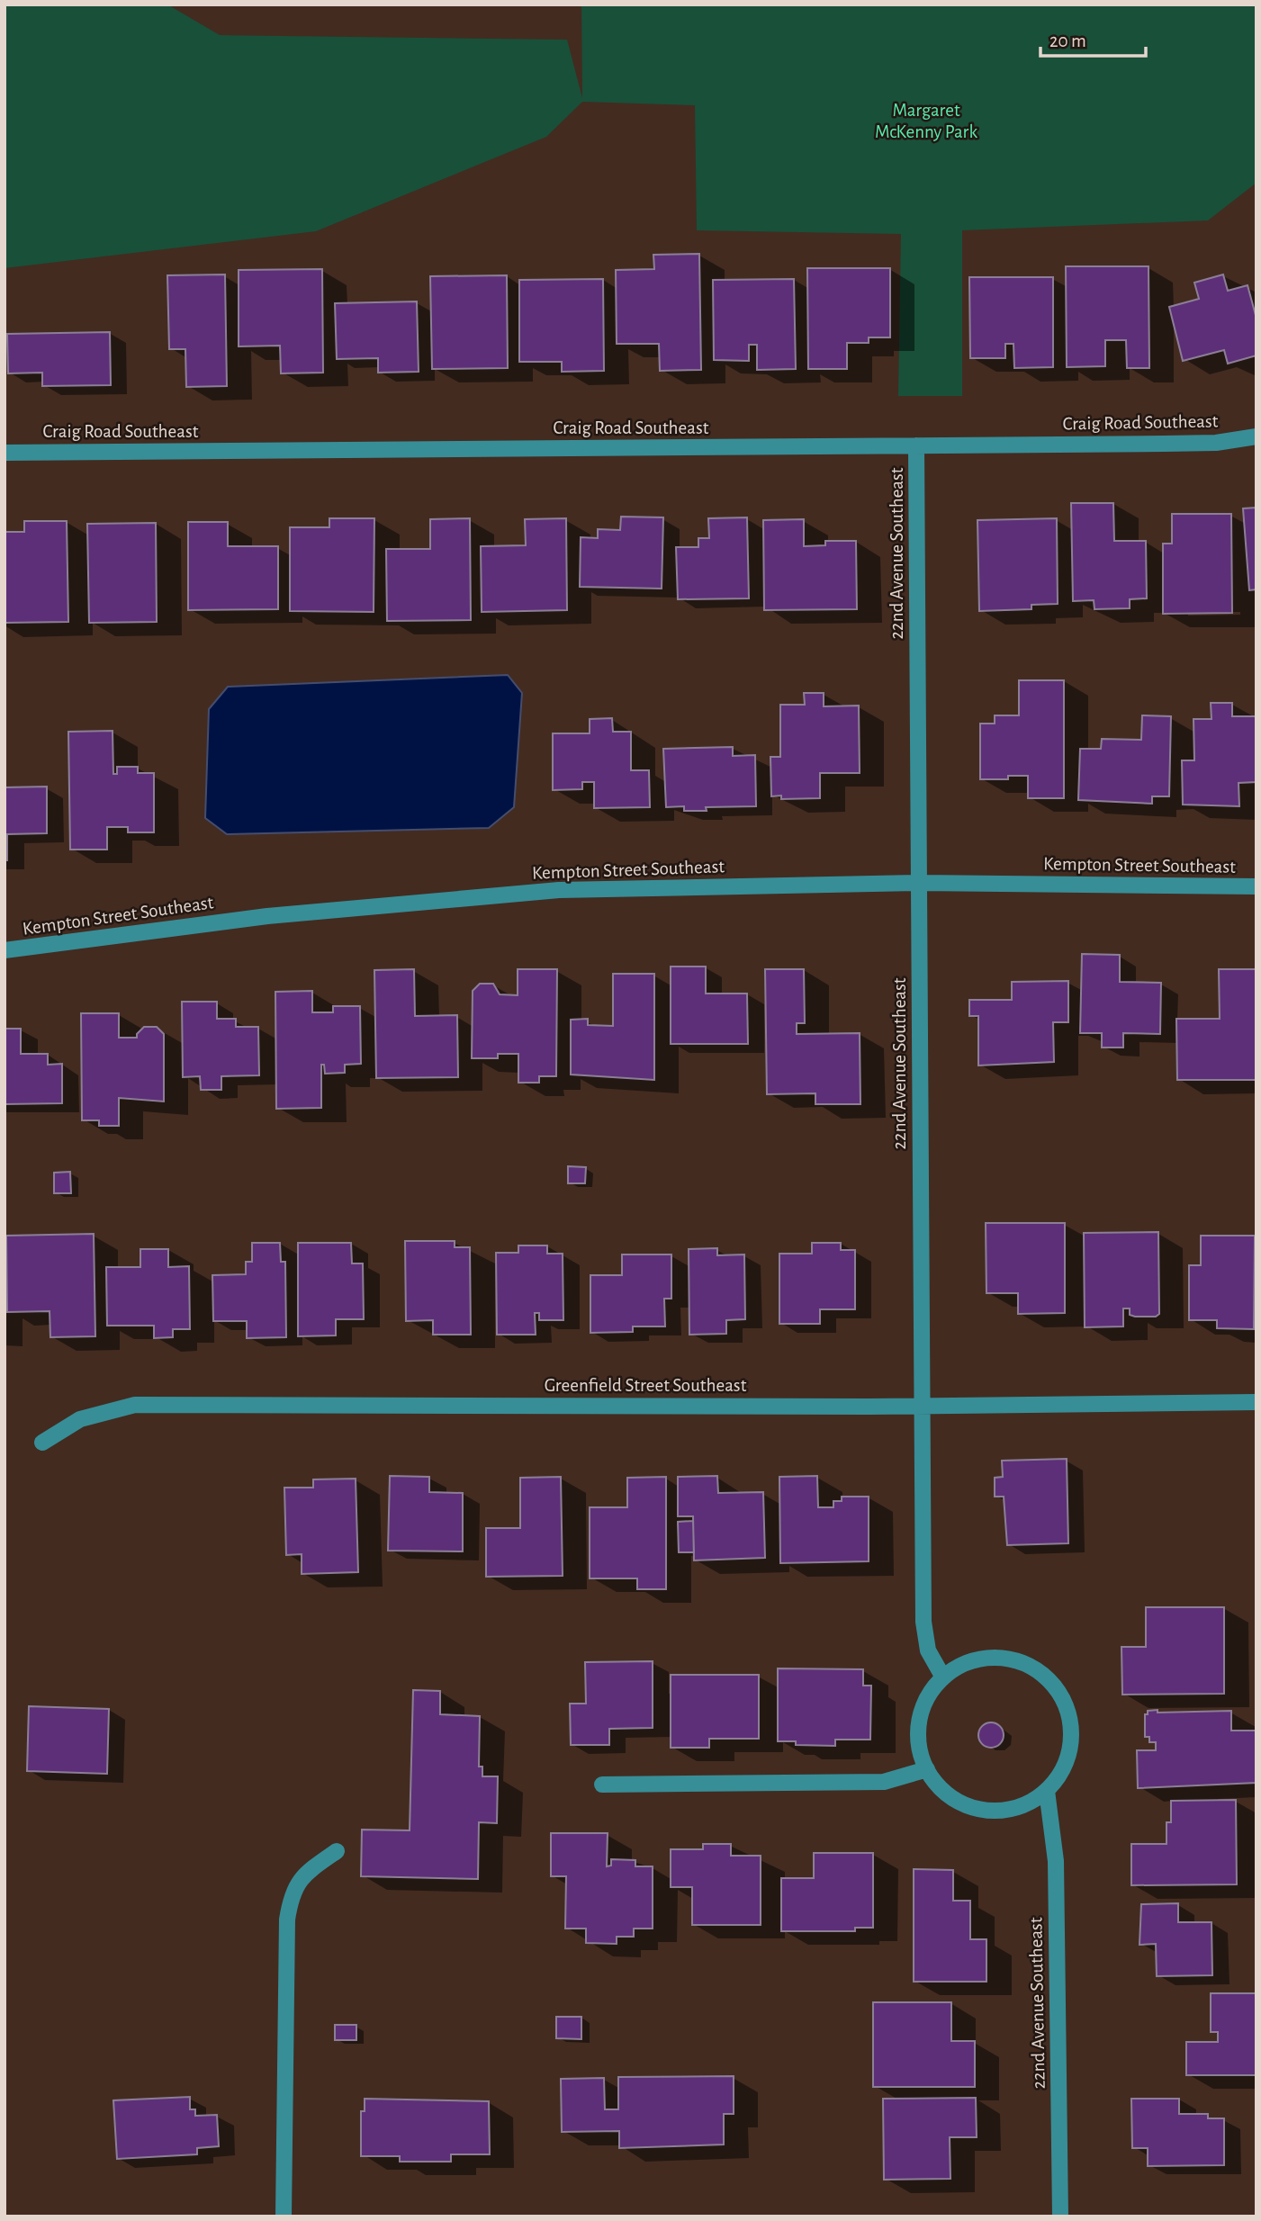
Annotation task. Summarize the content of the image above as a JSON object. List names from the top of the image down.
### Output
{
  "streets": {
    "street": [
      "Craig Road Southeast",
      "22nd Avenue Southeast",
      "Kempton Street Southeast",
      "Greenfield Street Southeast"
    ]
  },
  "crossings": [
    ["Craig Road Southeast", "22nd Avenue Southeast"],
    ["22nd Avenue Southeast", "Kempton Street Southeast"],
    ["22nd Avenue Southeast", "Greenfield Street Southeast"]
  ],
  "parks": ["Margaret McKenny Park"],
  "scale_bar": "20 m"
}
